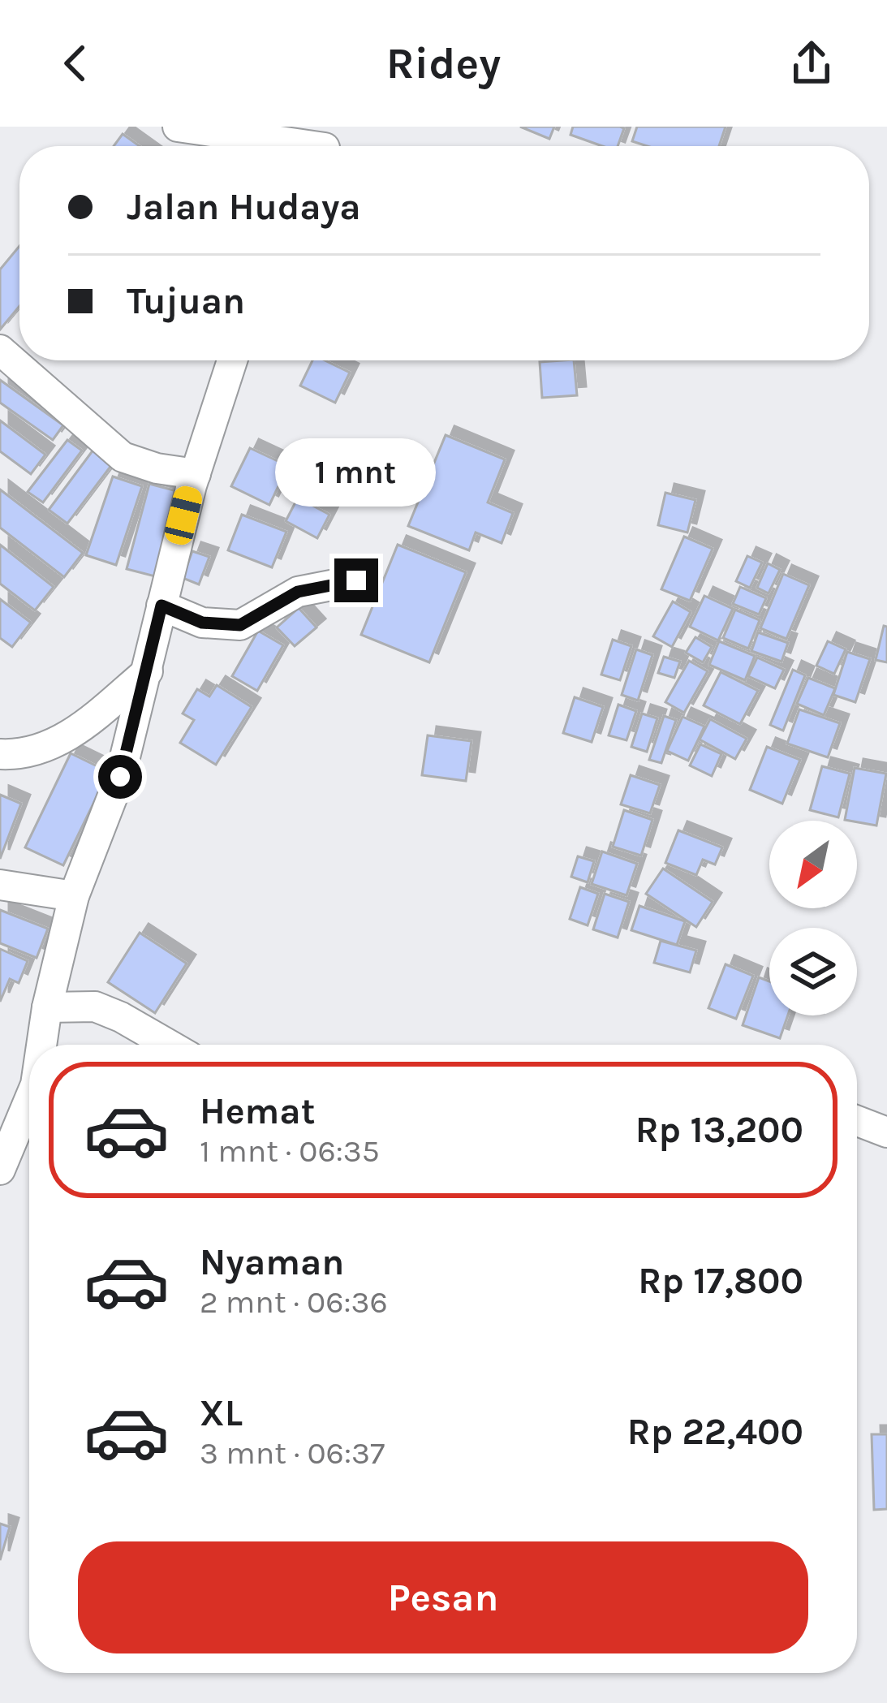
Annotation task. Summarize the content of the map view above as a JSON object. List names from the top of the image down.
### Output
{
  "north": "bottom left",
  "page": {
    "header": "Ridey",
    "banner": ["Jalan Hudaya", "Tujuan"],
    "bubble": "1 mnt",
    "list": [
      {
        "name": "Hemat",
        "note": "1 mnt · 06:35",
        "value": "Rp 13,200"
      },
      {
        "name": "Nyaman",
        "note": "2 mnt · 06:36",
        "value": "Rp 17,800"
      },
      {
        "name": "XL",
        "note": "3 mnt · 06:37",
        "value": "Rp 22,400"
      }
    ],
    "buttons": "Pesan"
  }
}
